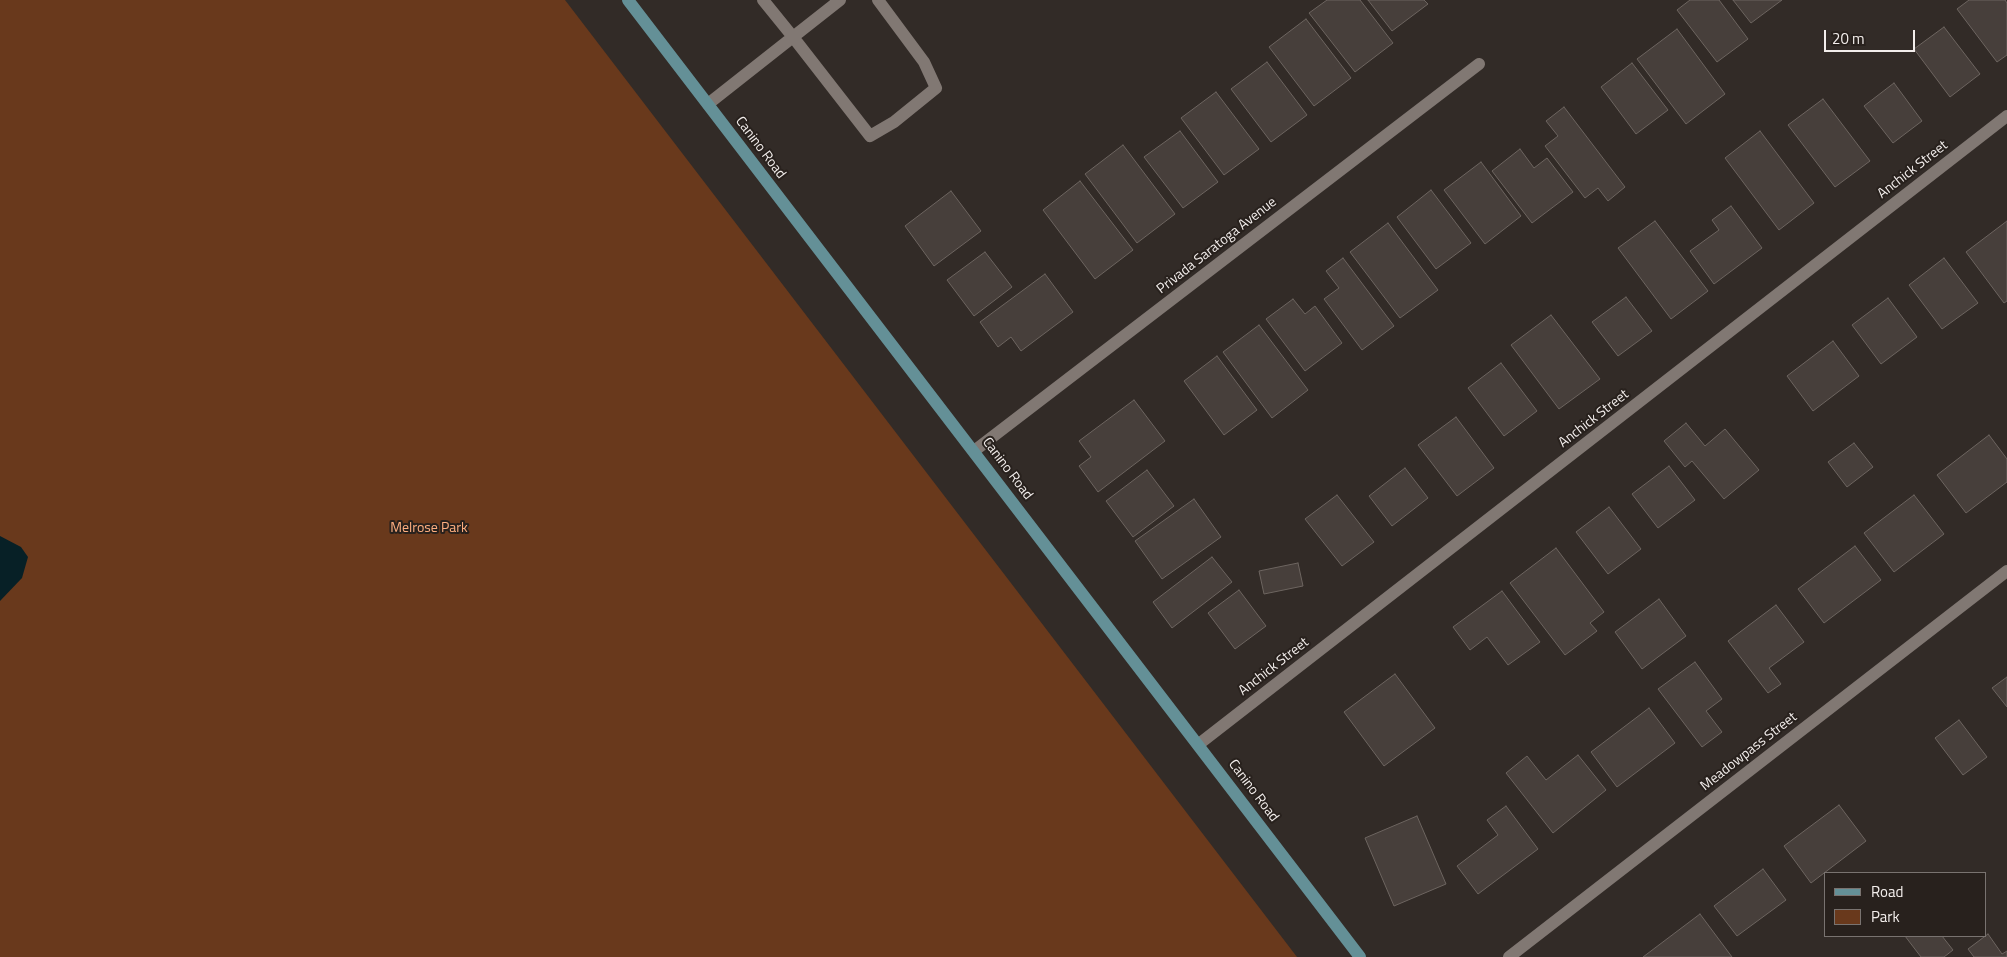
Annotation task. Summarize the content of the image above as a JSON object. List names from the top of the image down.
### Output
{
  "streets": {
    "street": [
      "Canino Road",
      "Anchick Street",
      "Privada Saratoga Avenue",
      "Meadowpass Street"
    ]
  },
  "crossings": [
    ["Canino Road", "Anchick Street"],
    ["Canino Road", "Privada Saratoga Avenue"]
  ],
  "parks": ["Melrose Park"],
  "legend": ["Road", "Park"],
  "scale_bar": "20 m"
}
